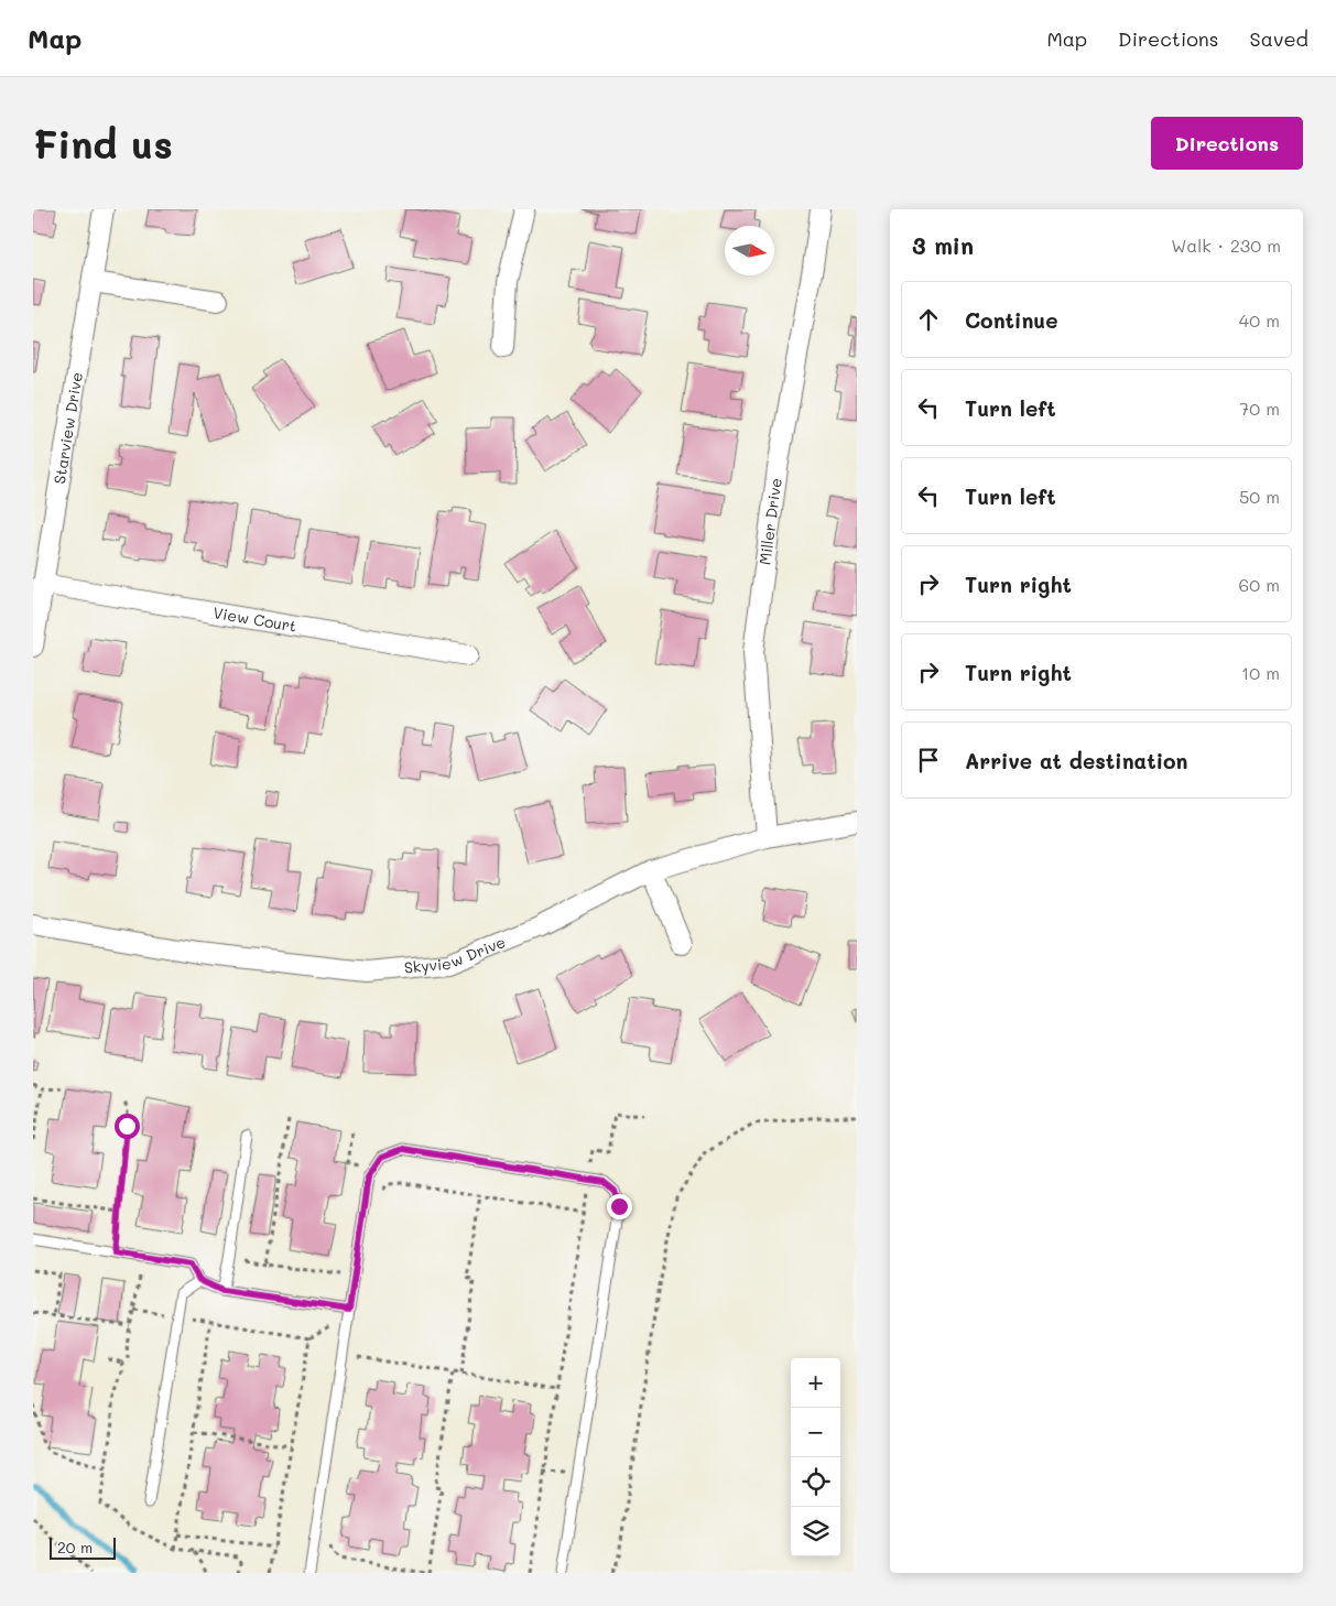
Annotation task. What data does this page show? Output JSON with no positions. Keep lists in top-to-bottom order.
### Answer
{
  "streets": {
    "street": [
      "Starview Drive",
      "Miller Drive",
      "View Court",
      "Skyview Drive"
    ]
  },
  "crossings": [
    ["Starview Drive", "View Court"],
    ["Miller Drive", "Skyview Drive"]
  ],
  "scale_bar": "20 m",
  "north": "right",
  "page": {
    "header": "Map",
    "nav": ["Map", "Directions", "Saved"],
    "buttons": "Directions",
    "title": "Find us",
    "heading": ["3 min", "Walk · 230 m"],
    "list": [
      ["Continue", "40 m"],
      ["Turn left", "70 m"],
      ["Turn left", "50 m"],
      ["Turn right", "60 m"],
      ["Turn right", "10 m"],
      "Arrive at destination"
    ],
    "map_buttons": ["+", "−"],
    "scale": "20 m"
  }
}
